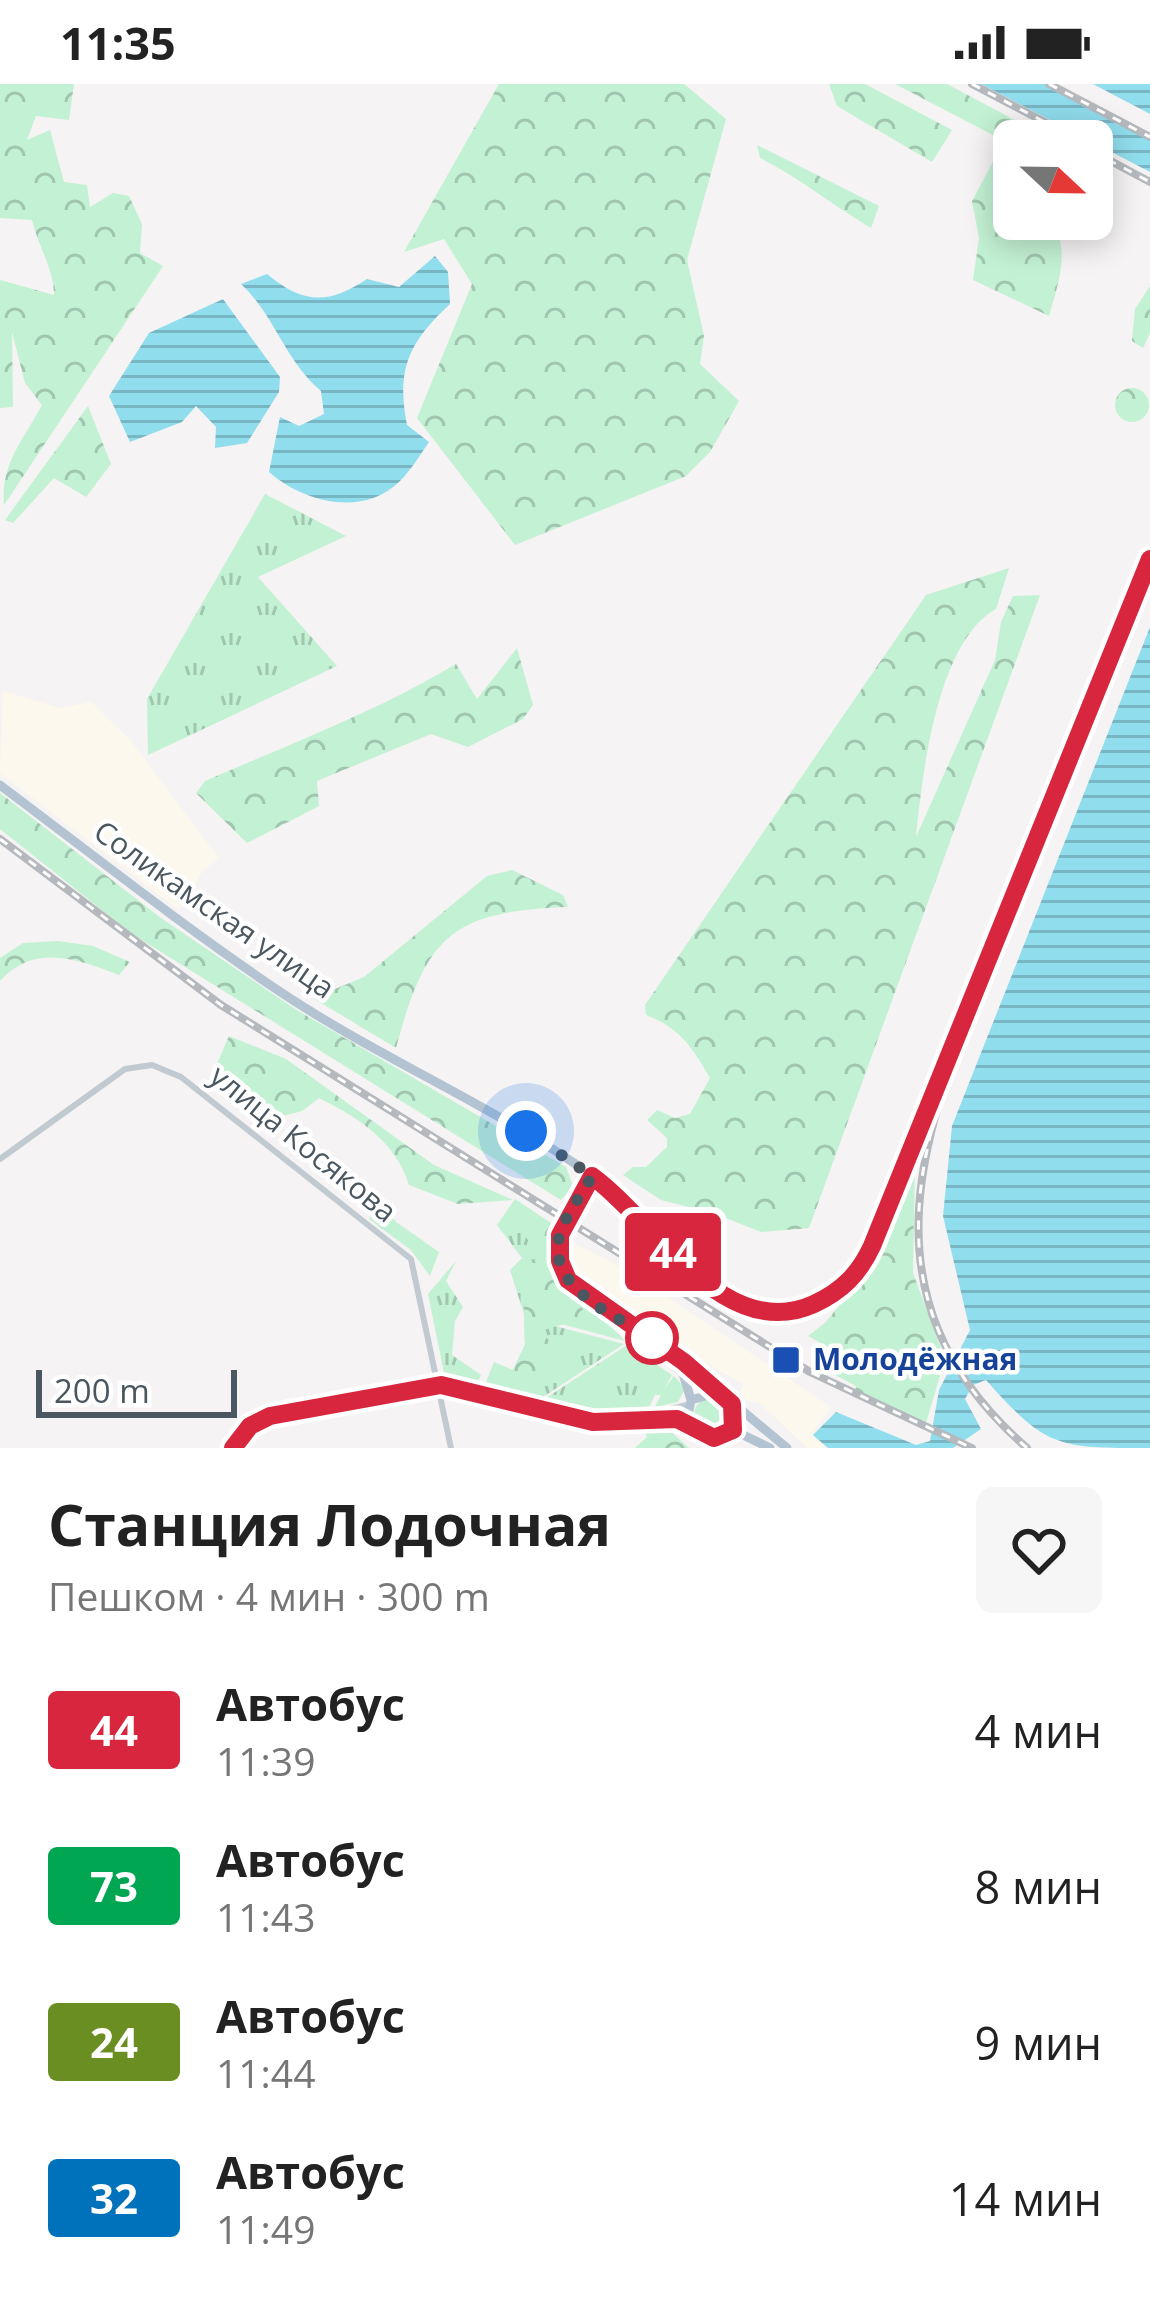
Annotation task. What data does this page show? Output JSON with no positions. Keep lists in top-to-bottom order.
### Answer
{
  "streets": {
    "main road": ["Соликамская улица"],
    "street": ["улица Косякова"]
  },
  "places": {
    "transit": ["Молодёжная"]
  },
  "lines": ["bus line 44"],
  "scale_bar": "200 m",
  "north": "right",
  "page": {
    "status": "11:35",
    "on_map": "44",
    "scale": "200 m",
    "heading": ["Станция Лодочная", "Пешком · 4 мин · 300 m"],
    "list": [
      {
        "mark": "44",
        "name": "Автобус",
        "note": "11:39",
        "value": "4 мин"
      },
      {
        "mark": "73",
        "name": "Автобус",
        "note": "11:43",
        "value": "8 мин"
      },
      {
        "mark": "24",
        "name": "Автобус",
        "note": "11:44",
        "value": "9 мин"
      },
      {
        "mark": "32",
        "name": "Автобус",
        "note": "11:49",
        "value": "14 мин"
      }
    ]
  }
}
